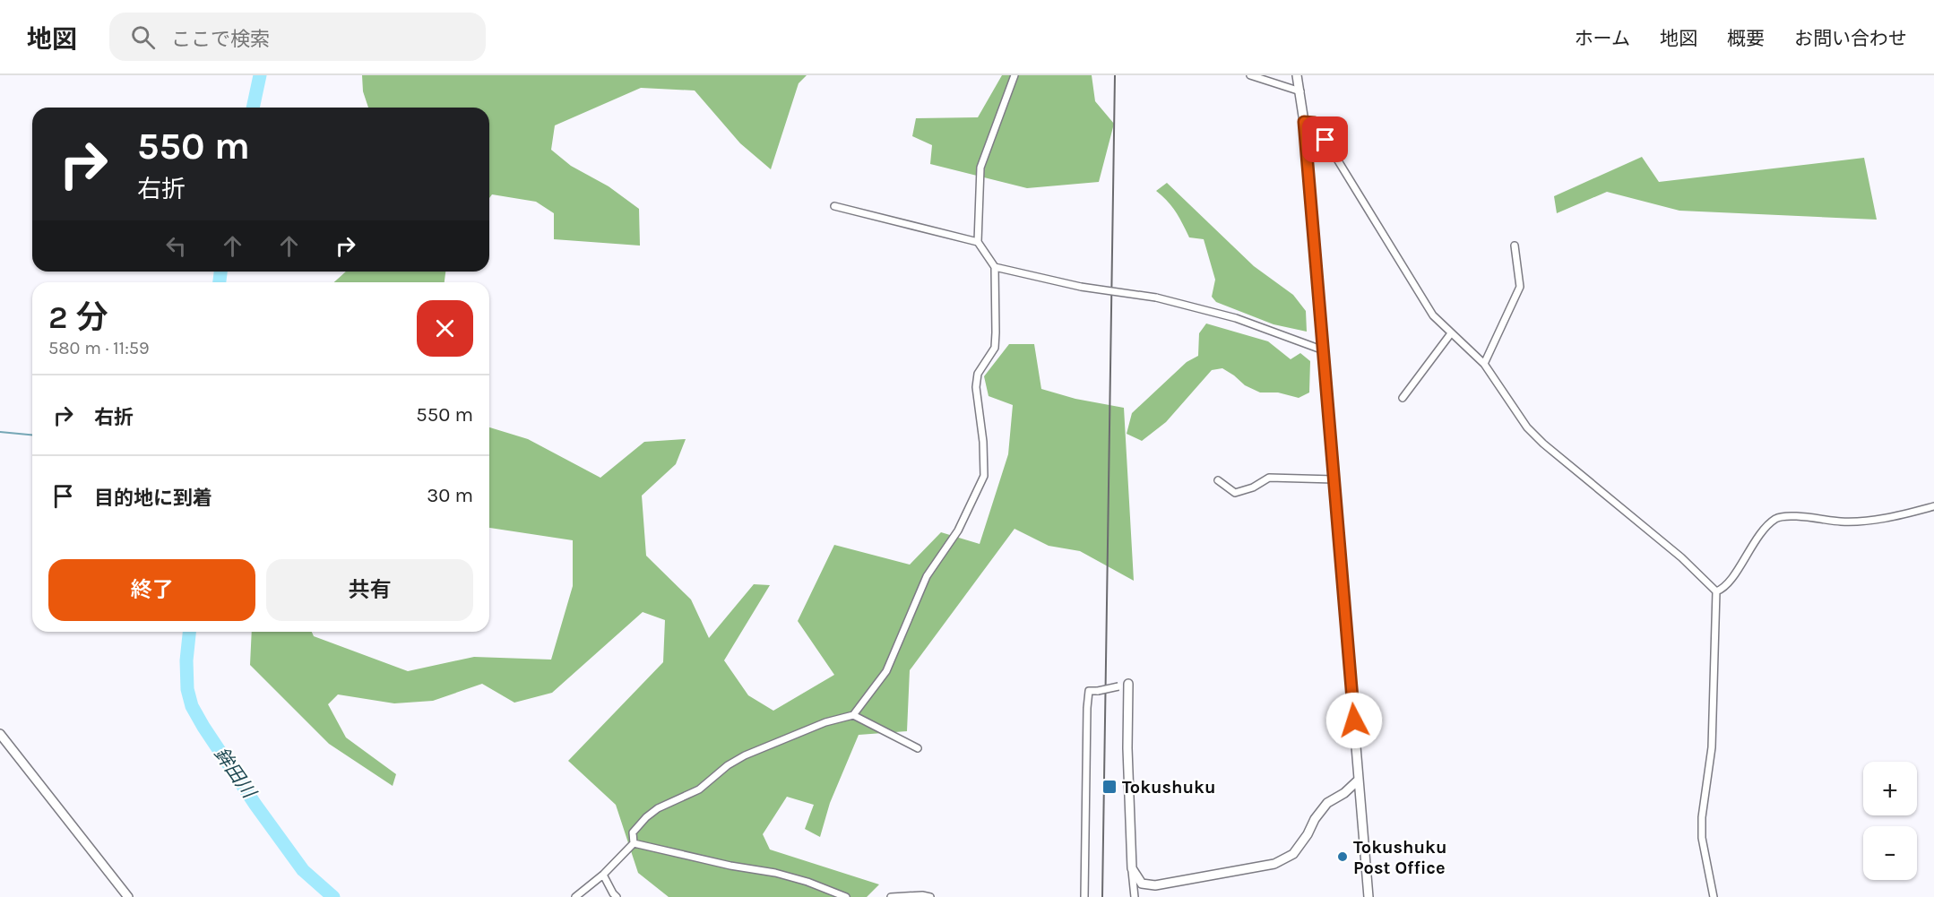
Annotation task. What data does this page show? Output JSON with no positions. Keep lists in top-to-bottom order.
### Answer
{
  "water": ["鉾田川"],
  "places": {
    "transit": ["Tokushuku"],
    "other": ["Tokushuku Post Office"]
  },
  "page": {
    "header": "地図",
    "search": "ここで検索",
    "nav": [
      "ホーム",
      "地図",
      "概要",
      "お問い合わせ"
    ],
    "turn": ["550 m", "右折"],
    "heading": ["2 分", "580 m · 11:59"],
    "list": [
      {
        "name": "右折",
        "value": "550 m"
      },
      {
        "name": "目的地に到着",
        "value": "30 m"
      }
    ],
    "buttons": ["終了", "共有"],
    "map_buttons": ["+", "−"]
  }
}
